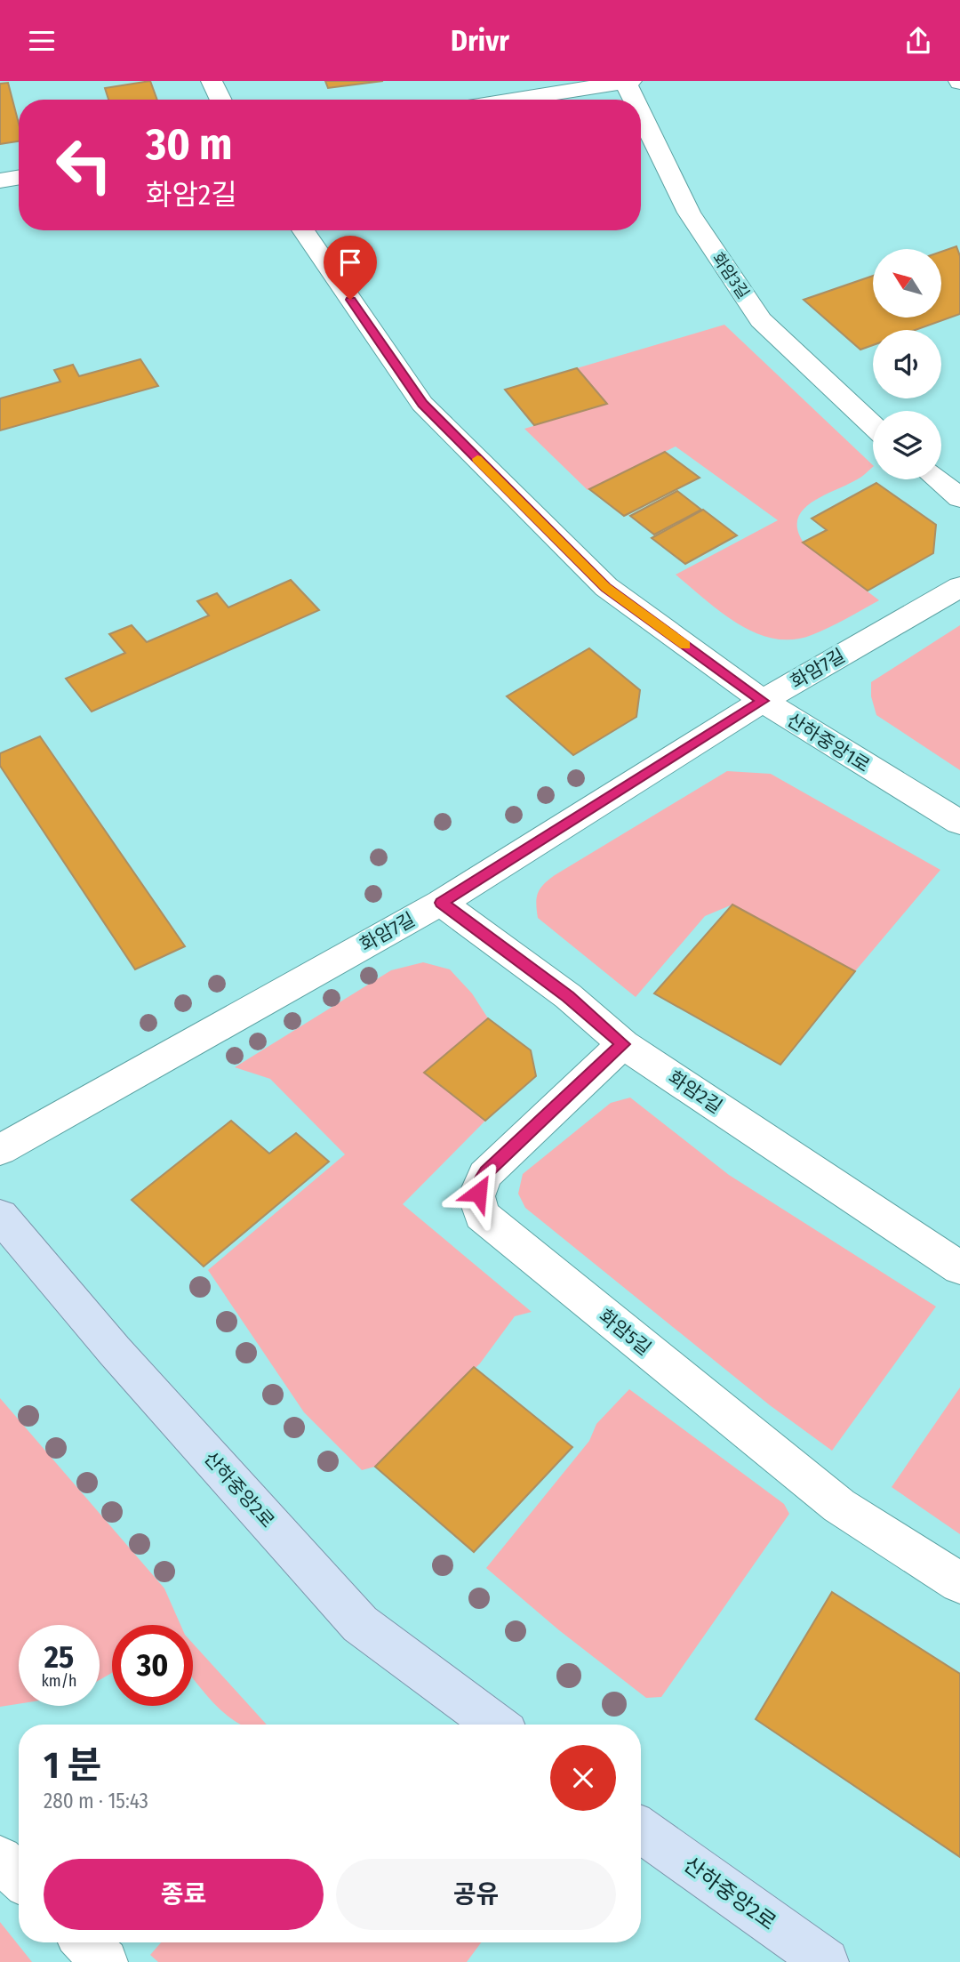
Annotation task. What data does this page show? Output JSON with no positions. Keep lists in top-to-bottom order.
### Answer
{
  "streets": {
    "main road": ["산하중앙2로"],
    "street": [
      "화암3길",
      "화암7길",
      "산하중앙1로",
      "화암2길",
      "화암5길"
    ]
  },
  "crossings": [
    ["화암7길", "산하중앙1로"],
    ["화암7길", "화암2길"],
    ["화암2길", "화암5길"]
  ],
  "north": "top left",
  "page": {
    "header": "Drivr",
    "turn": ["30 m", "화암2길"],
    "speed": "25 km/h",
    "limit": "30",
    "heading": ["1 분", "280 m · 15:43"],
    "buttons": ["종료", "공유"]
  }
}
